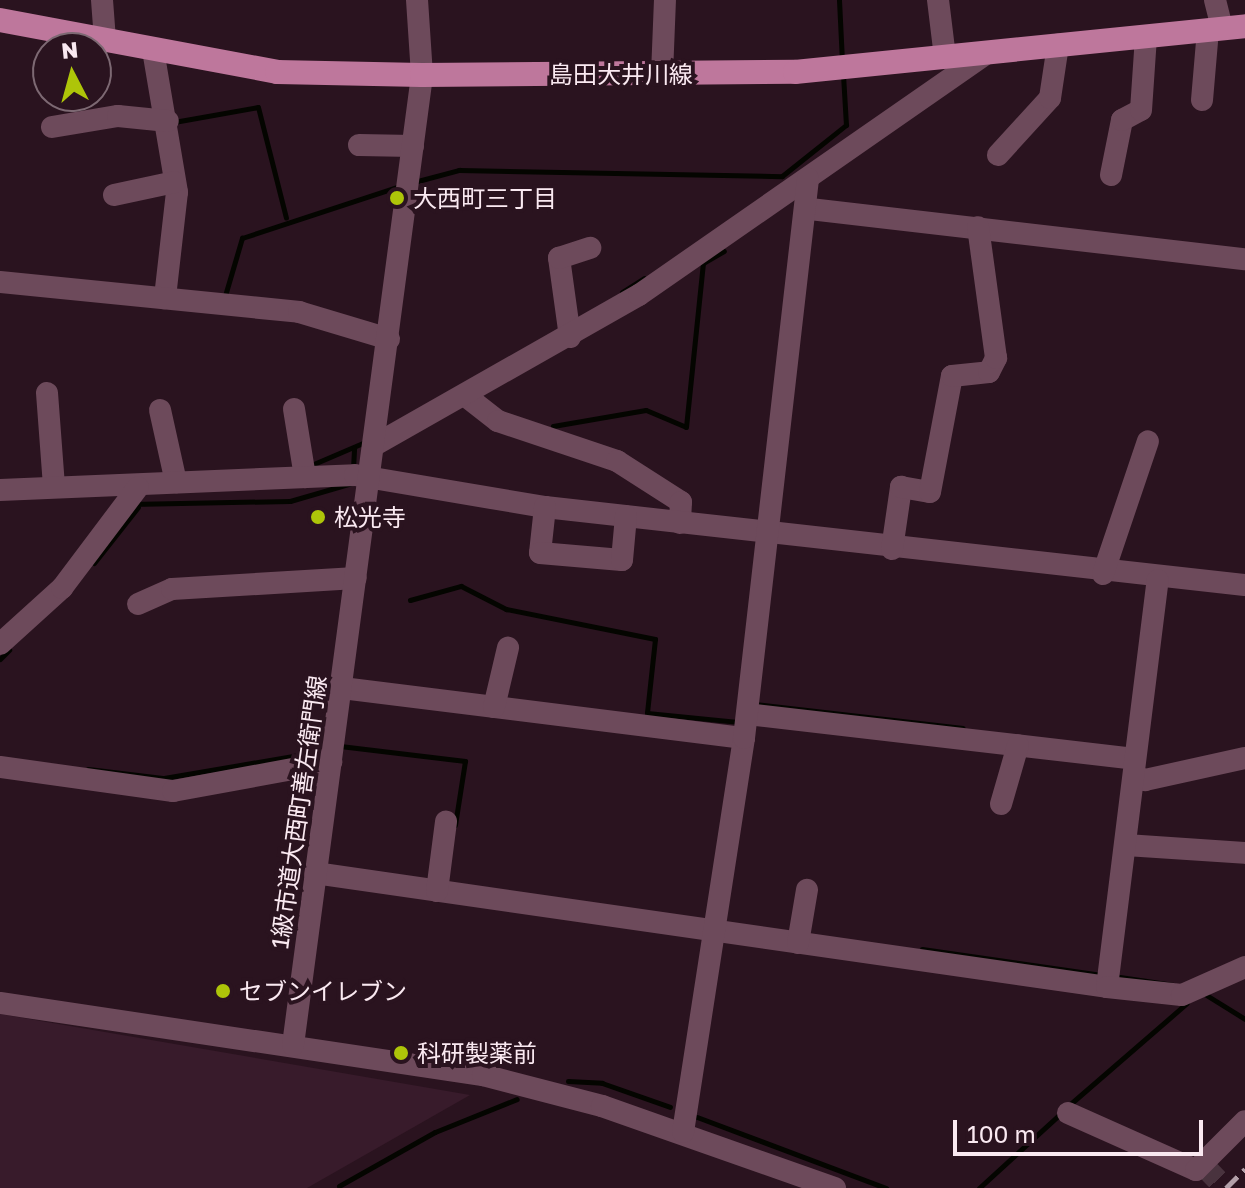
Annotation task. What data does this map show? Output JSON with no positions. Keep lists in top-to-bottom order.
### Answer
{
  "streets": {
    "main road": ["島田大井川線"],
    "street": ["1級市道大西町善左衛門線"]
  },
  "crossings": [
    ["島田大井川線", "1級市道大西町善左衛門線"]
  ],
  "places": [
    "大西町三丁目",
    "松光寺",
    "セブンイレブン",
    "科研製薬前"
  ],
  "scale_bar": "100 m",
  "north": "top"
}
